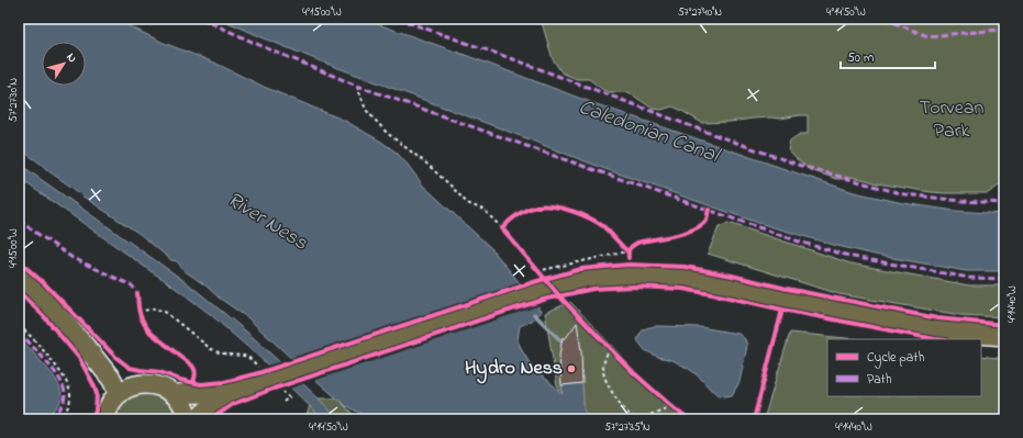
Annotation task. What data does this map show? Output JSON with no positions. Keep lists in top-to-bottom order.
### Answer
{
  "water": ["Caledonian Canal", "River Ness"],
  "parks": ["Torvean Park"],
  "places": ["Hydro Ness"],
  "legend": ["Cycle path", "Path"],
  "scale_bar": "50 m",
  "north": "top right",
  "coordinates": [
    "4°15'00\"W",
    "57°27'40\"N",
    "4°14'50\"W",
    "57°27'30\"N",
    "4°14'40\"W",
    "57°27'35\"N"
  ]
}
